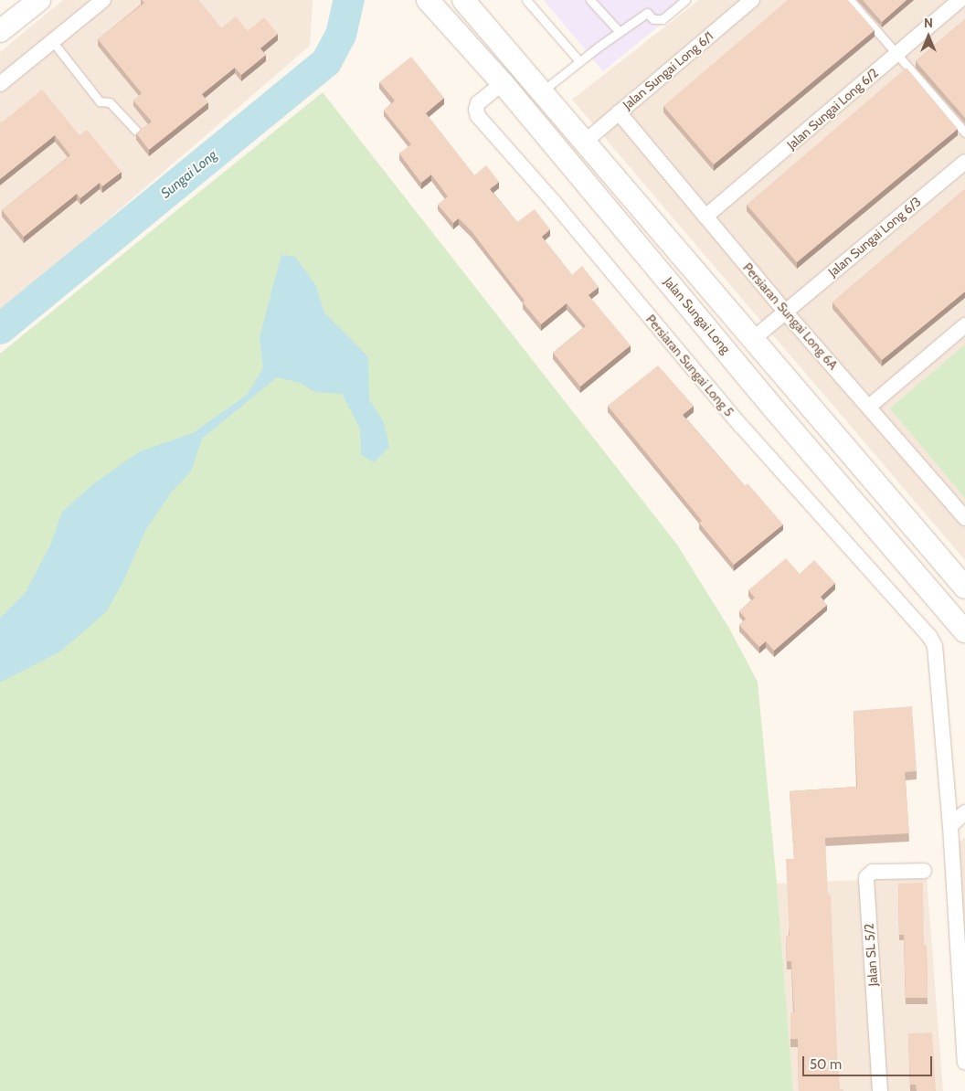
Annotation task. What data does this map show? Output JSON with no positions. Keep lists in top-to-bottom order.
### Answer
{
  "streets": {
    "street": [
      "Jalan Sungai Long 6/1",
      "Jalan Sungai Long 6/2",
      "Jalan Sungai Long 6/3",
      "Jalan Sungai Long",
      "Persiaran Sungai Long 6A",
      "Persiaran Sungai Long 5",
      "Jalan SL 5/2"
    ]
  },
  "crossings": [
    ["Jalan Sungai Long 6/1", "Jalan Sungai Long"],
    ["Jalan Sungai Long 6/1", "Persiaran Sungai Long 6A"],
    ["Jalan Sungai Long 6/2", "Persiaran Sungai Long 6A"],
    ["Jalan Sungai Long 6/3", "Jalan Sungai Long"],
    ["Jalan Sungai Long 6/3", "Persiaran Sungai Long 6A"],
    ["Jalan Sungai Long", "Persiaran Sungai Long 5"]
  ],
  "water": ["Sungai Long"],
  "scale_bar": "50 m",
  "north": "top"
}
